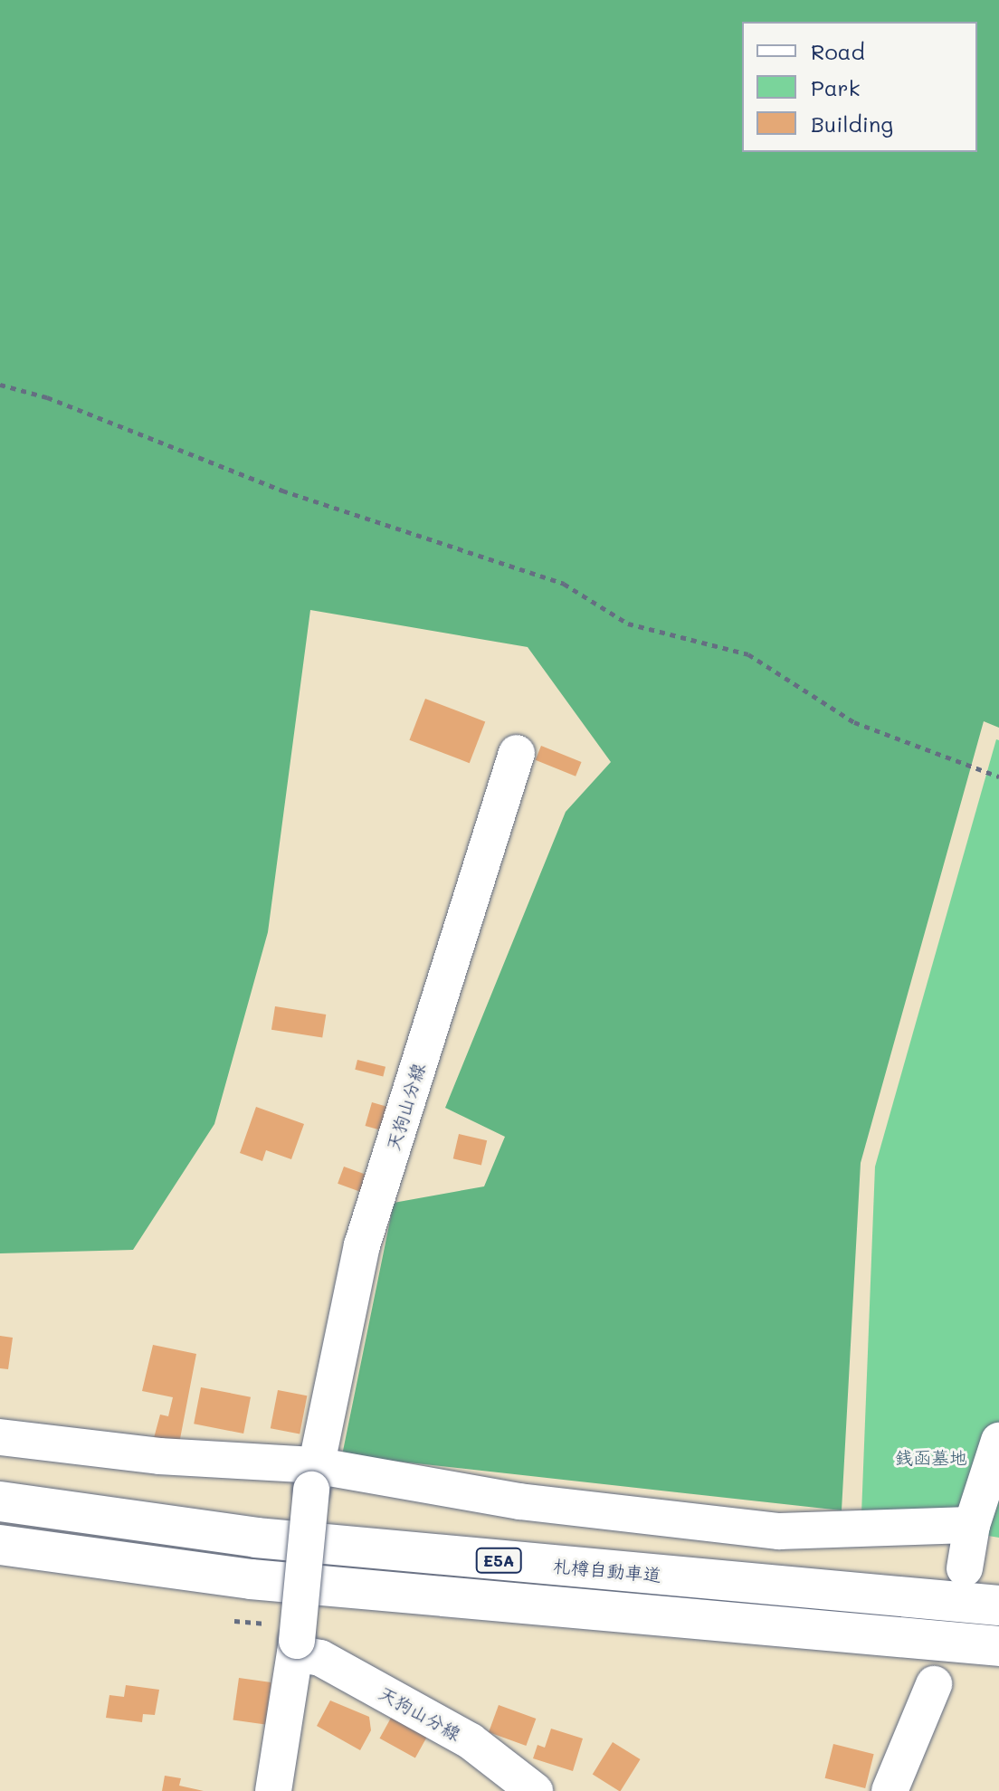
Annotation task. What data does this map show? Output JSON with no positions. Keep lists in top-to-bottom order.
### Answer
{
  "streets": {
    "highway": ["E5A", "札樽自動車道"],
    "street": ["天狗山分線"]
  },
  "parks": ["銭函墓地"],
  "legend": ["Road", "Park", "Building"]
}
